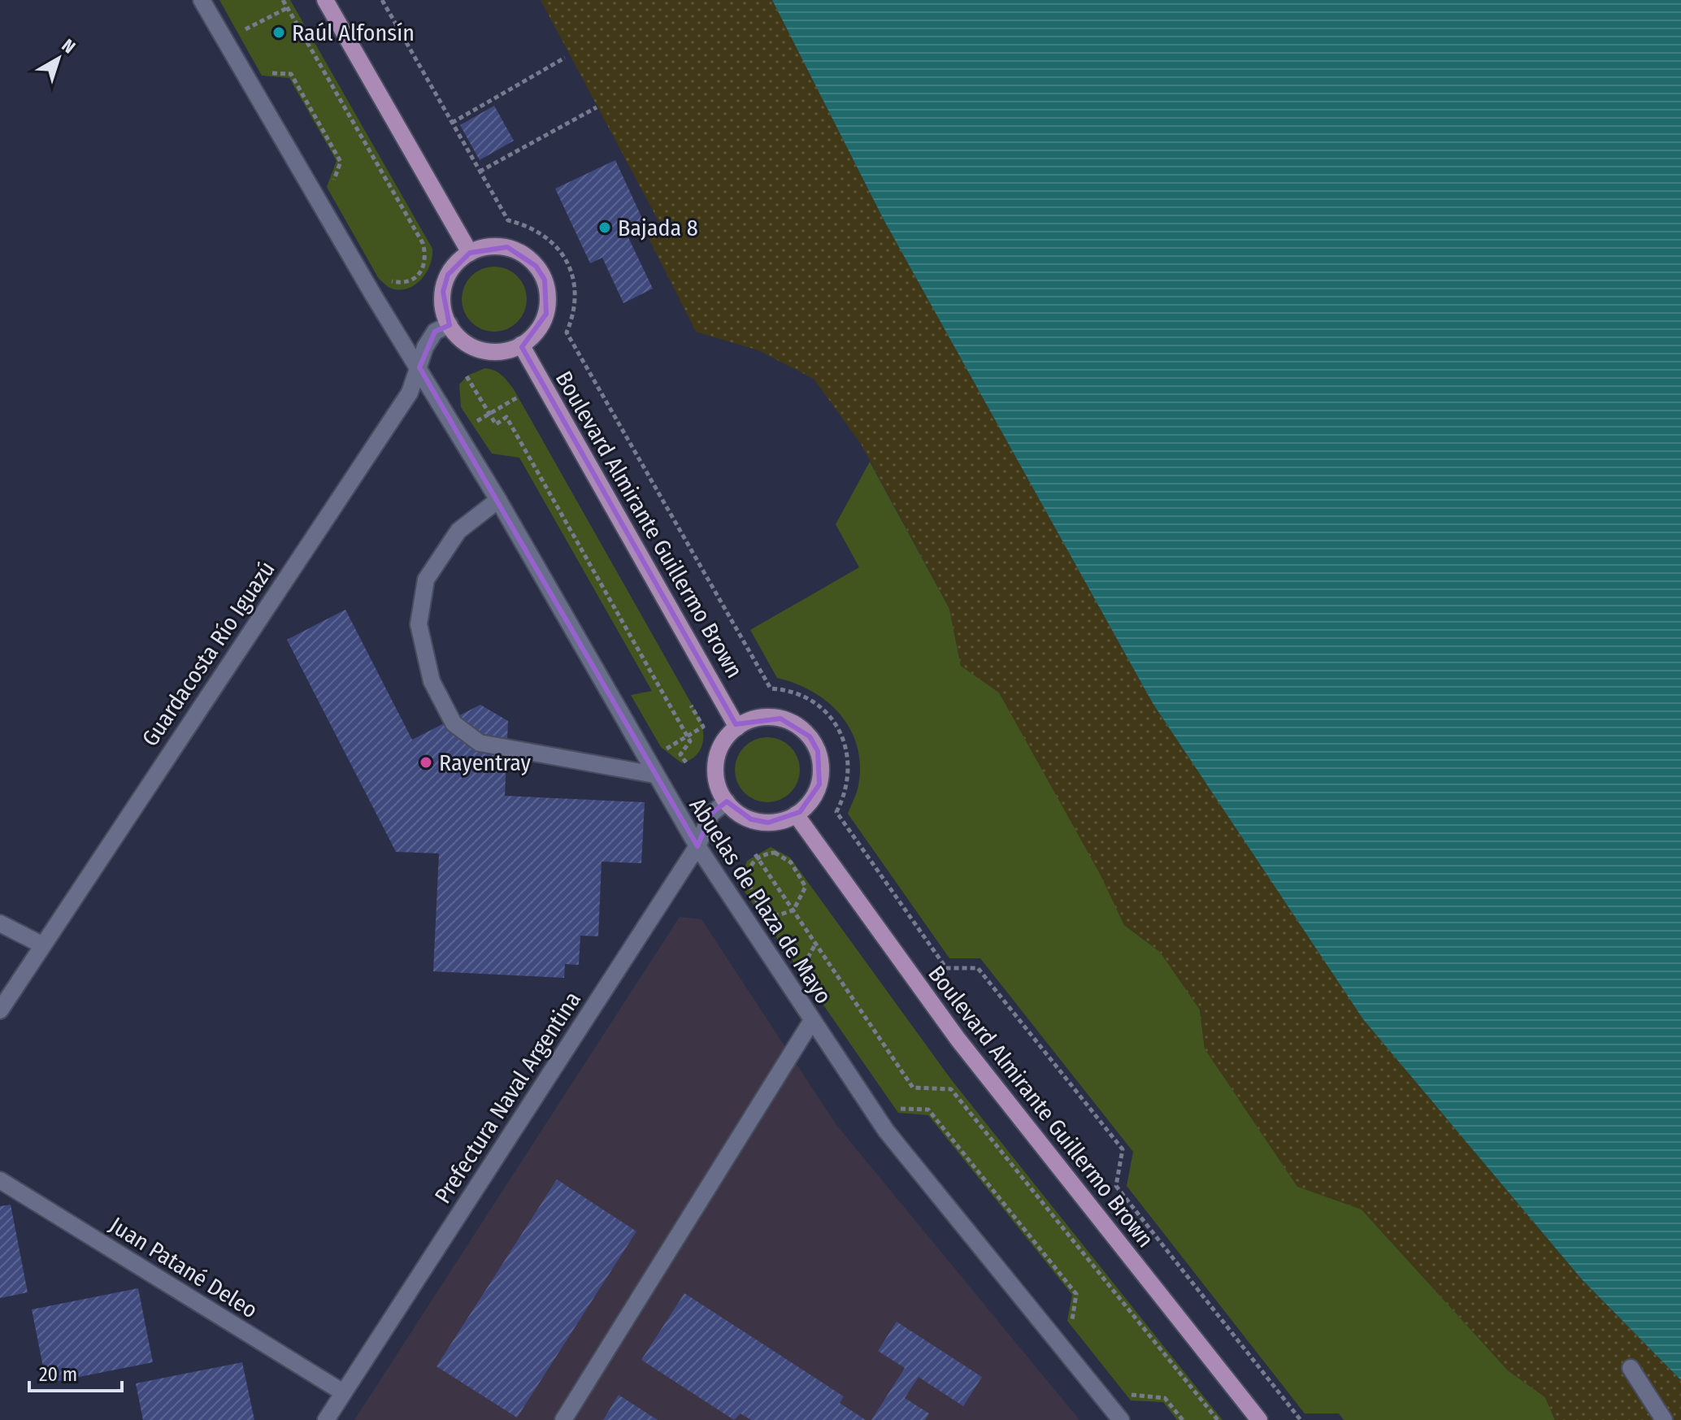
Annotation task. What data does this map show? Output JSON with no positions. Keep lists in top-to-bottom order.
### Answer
{
  "streets": {
    "main road": ["Boulevard Almirante Guillermo Brown"],
    "street": [
      "Guardacosta Río Iguazú",
      "Abuelas de Plaza de Mayo",
      "Prefectura Naval Argentina",
      "Juan Patané Deleo"
    ]
  },
  "crossings": [
    ["Boulevard Almirante Guillermo Brown", "Guardacosta Río Iguazú"],
    ["Boulevard Almirante Guillermo Brown", "Prefectura Naval Argentina"],
    ["Guardacosta Río Iguazú", "Abuelas de Plaza de Mayo"],
    ["Abuelas de Plaza de Mayo", "Prefectura Naval Argentina"],
    ["Prefectura Naval Argentina", "Juan Patané Deleo"]
  ],
  "places": ["Raúl Alfonsín", "Bajada 8", "Rayentray"],
  "scale_bar": "20 m",
  "north": "top right"
}
